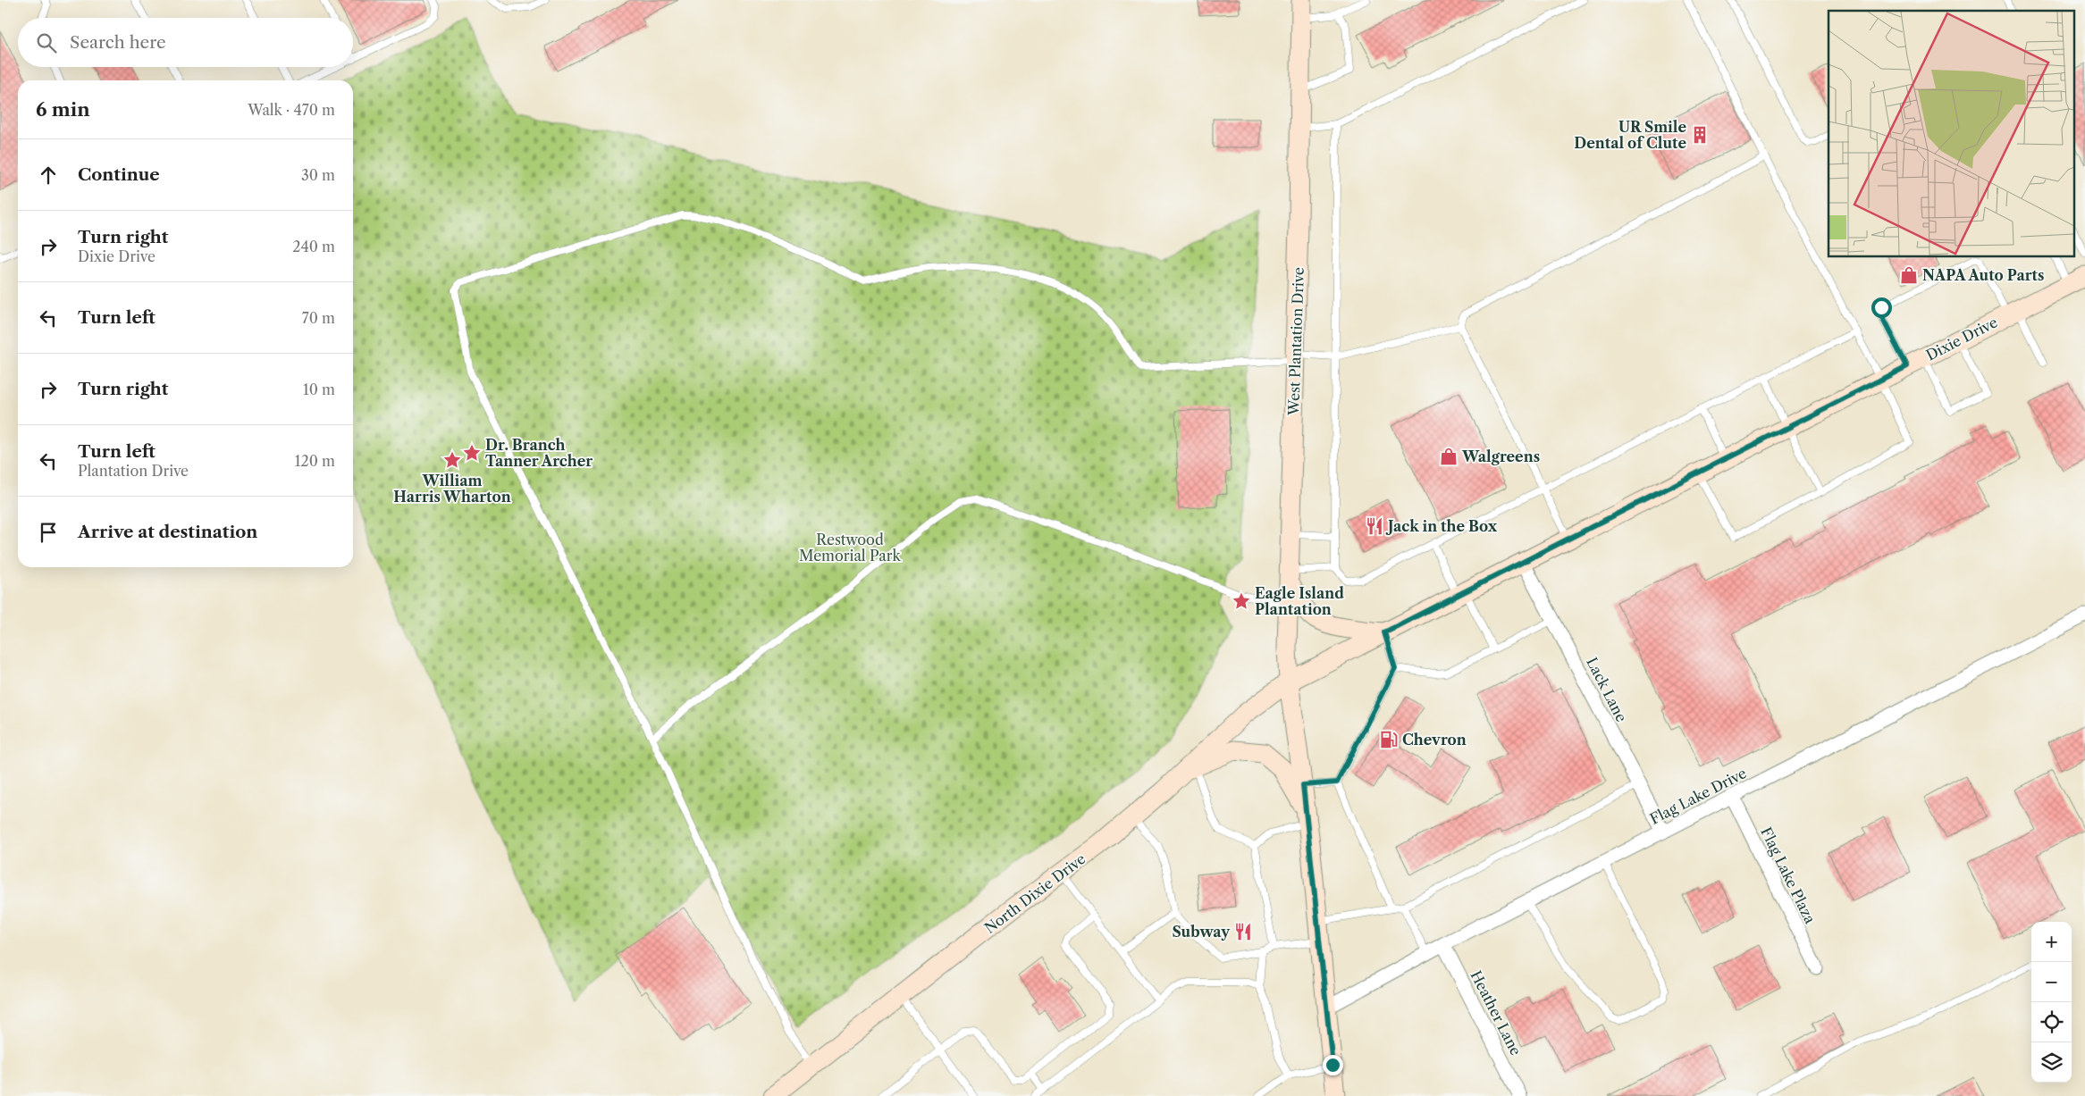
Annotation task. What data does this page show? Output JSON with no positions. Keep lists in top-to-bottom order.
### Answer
{
  "streets": {
    "main road": ["Dixie Drive", "West Plantation Drive", "North Dixie Drive"],
    "street": [
      "Lack Lane",
      "Flag Lake Drive",
      "Flag Lake Plaza",
      "Heather Lane"
    ]
  },
  "crossings": [
    ["Dixie Drive", "West Plantation Drive"],
    ["Dixie Drive", "Lack Lane"],
    ["Dixie Drive", "North Dixie Drive"],
    ["West Plantation Drive", "Flag Lake Drive"],
    ["West Plantation Drive", "North Dixie Drive"],
    ["Lack Lane", "Flag Lake Drive"],
    ["Flag Lake Drive", "Flag Lake Plaza"],
    ["Flag Lake Drive", "Heather Lane"]
  ],
  "parks": ["Restwood Memorial Park"],
  "places": {
    "building": ["UR Smile Dental of Clute"],
    "shop": ["NAPA Auto Parts", "Walgreens"],
    "place": ["Dr. Branch Tanner Archer", "William Harris Wharton", "Eagle Island Plantation"],
    "restaurant": ["Jack in the Box", "Subway"],
    "fuel station": ["Chevron"]
  },
  "page": {
    "search": "Search here",
    "heading": ["6 min", "Walk · 470 m"],
    "list": [
      ["Continue", "30 m"],
      ["Turn right", "Dixie Drive", "240 m"],
      ["Turn left", "70 m"],
      ["Turn right", "10 m"],
      ["Turn left", "Plantation Drive", "120 m"],
      "Arrive at destination"
    ],
    "map_buttons": ["+", "−"]
  }
}
